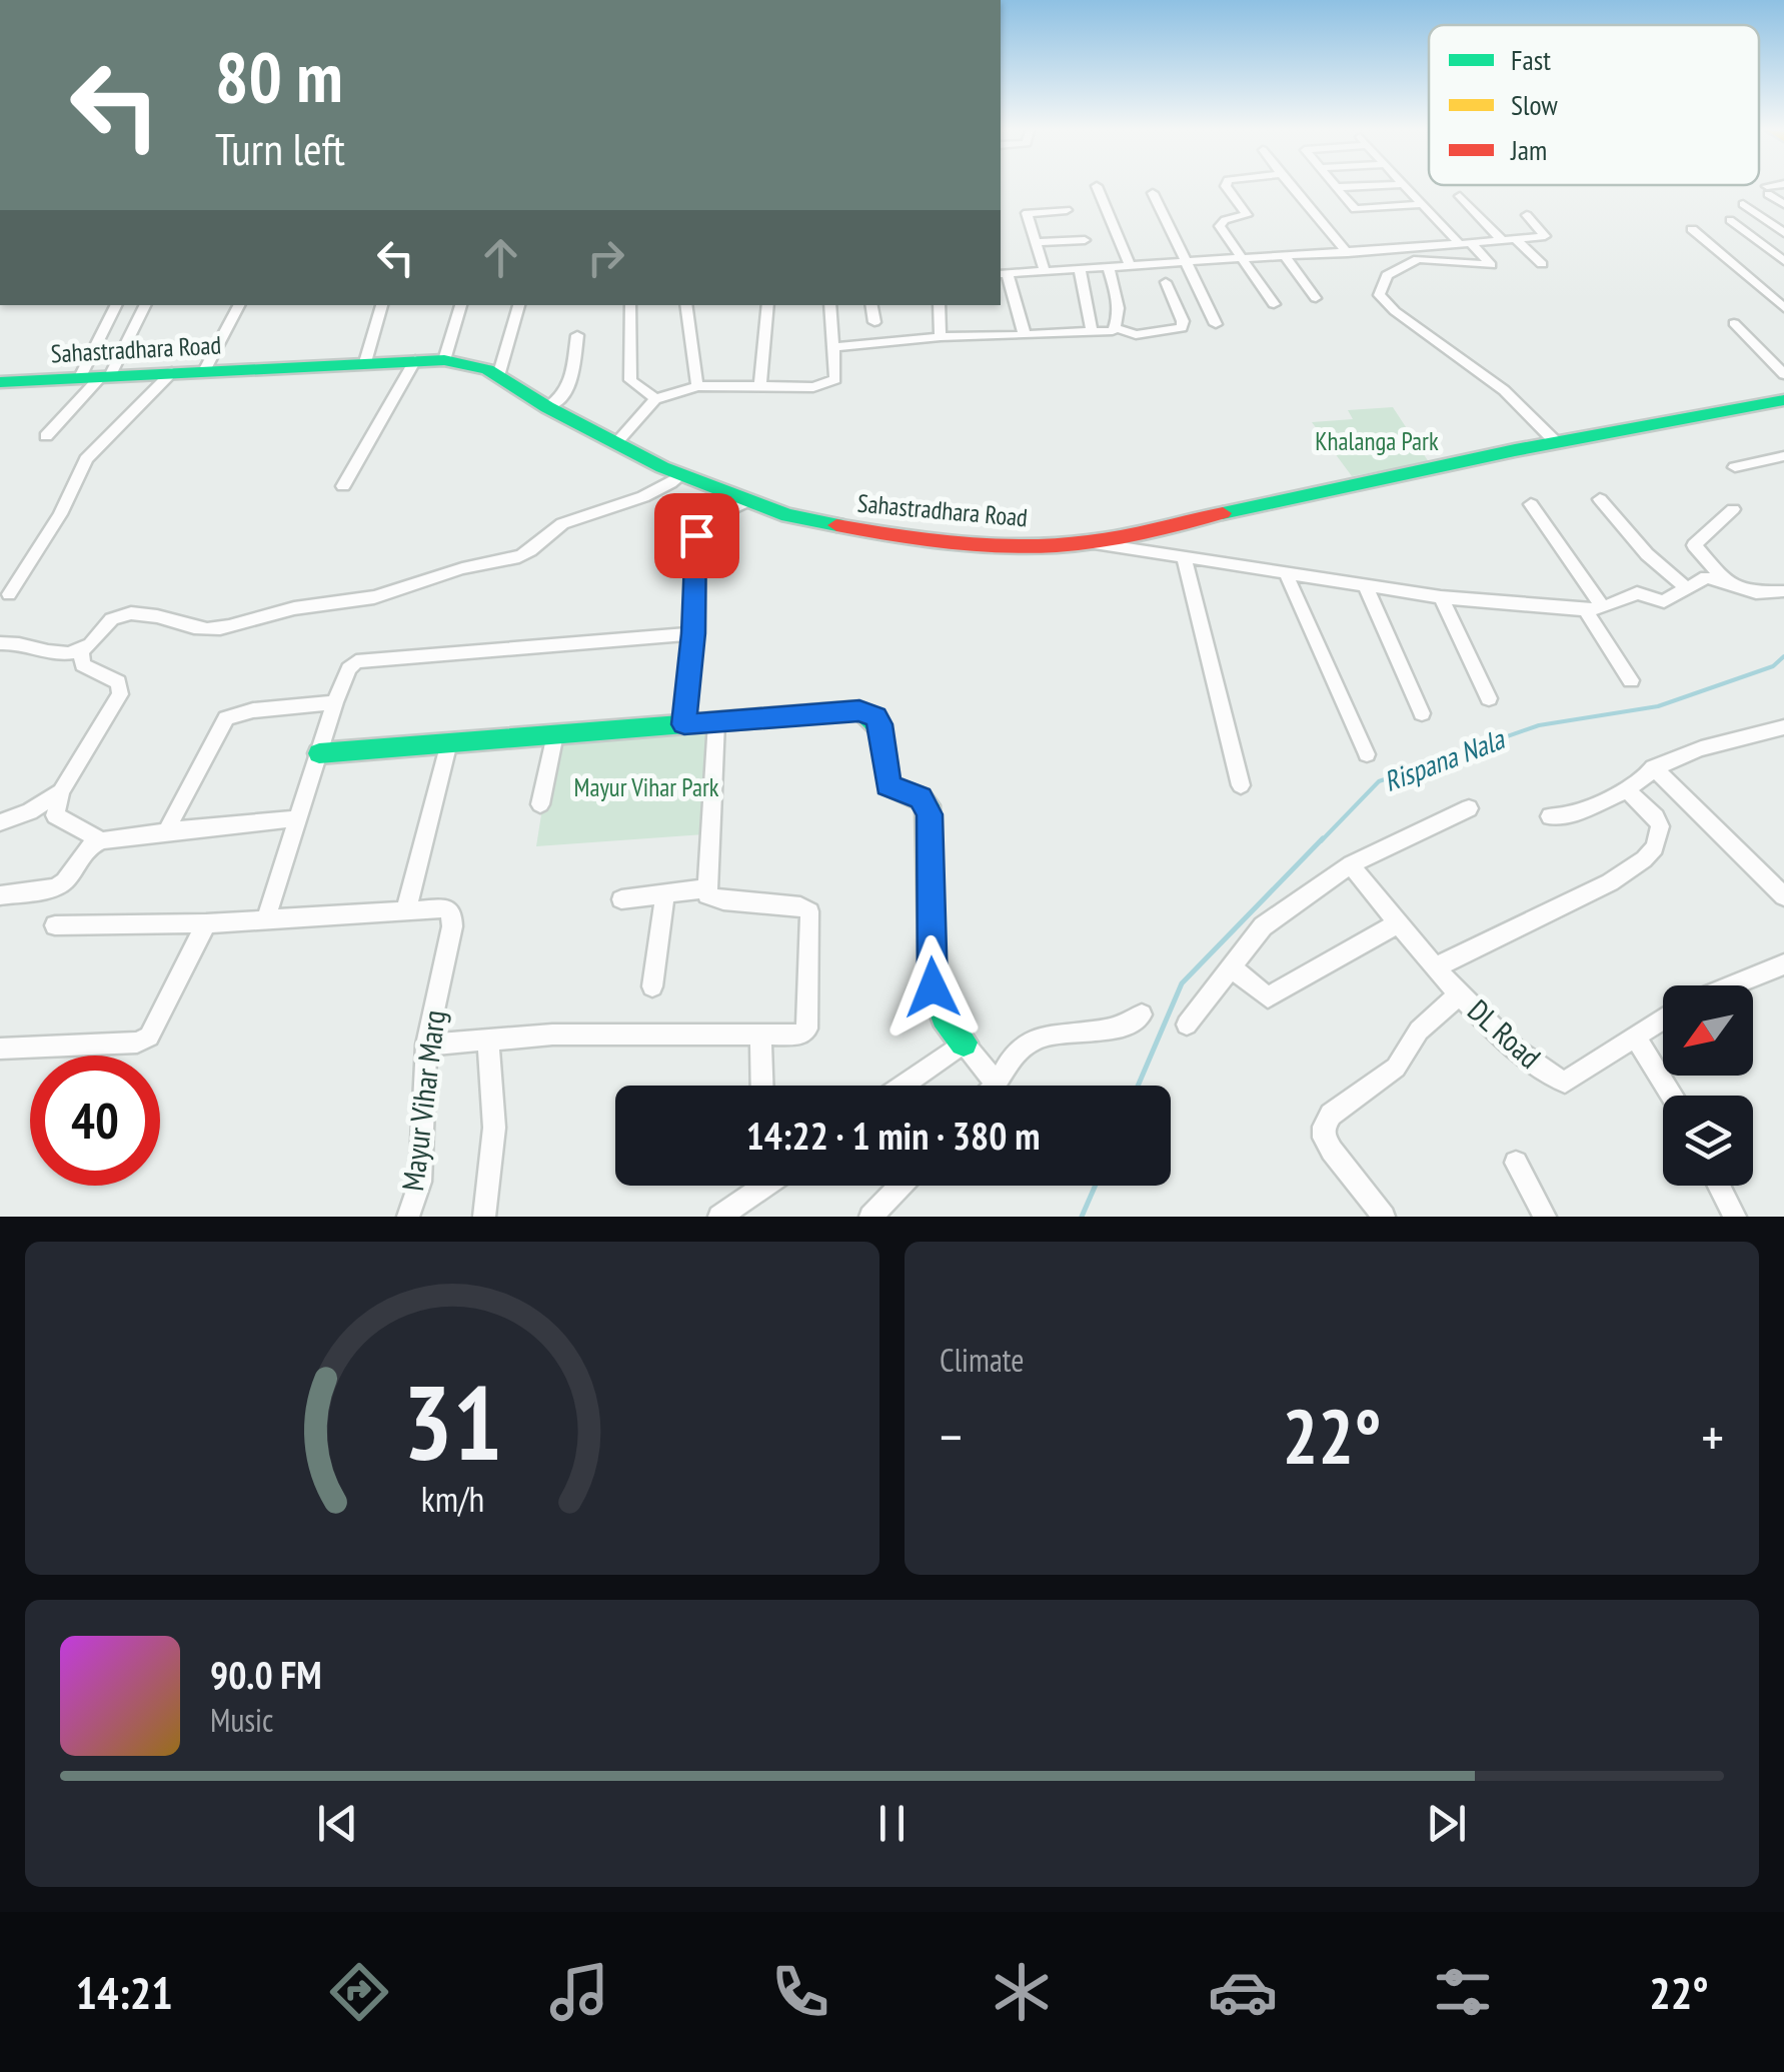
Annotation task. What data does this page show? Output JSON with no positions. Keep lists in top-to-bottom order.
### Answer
{
  "streets": {
    "main road": ["Sahastradhara Road"],
    "street": ["DL Road", "Mayur Vihar Marg"]
  },
  "water": ["Rispana Nala"],
  "parks": ["Khalanga Park", "Mayur Vihar Park"],
  "legend": ["Fast", "Slow", "Jam"],
  "north": "bottom left",
  "page": {
    "turn": ["80 m", "Turn left"],
    "limit": "40",
    "trip": "14:22 · 1 min · 380 m",
    "tile": "Climate",
    "heat": ["−", "22°", "+"],
    "song": ["90.0 FM", "Music"],
    "tabs": ["14:21", "22°"],
    "gauge": ["31", "km/h"]
  }
}
